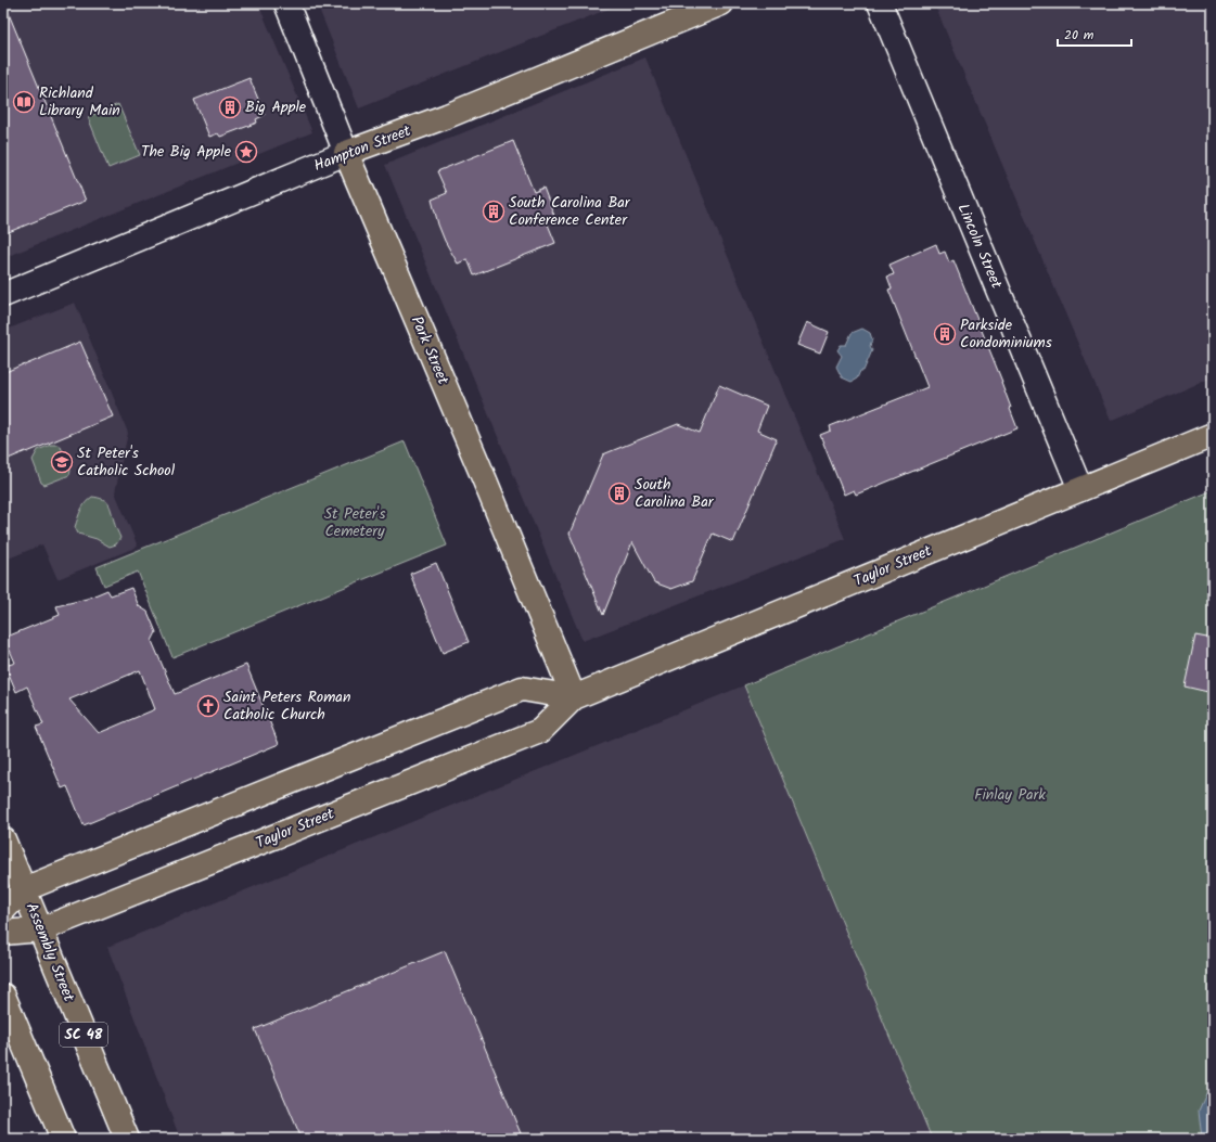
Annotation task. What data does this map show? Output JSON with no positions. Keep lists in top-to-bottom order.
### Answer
{
  "streets": {
    "main road": [
      "Hampton Street",
      "Park Street",
      "Taylor Street",
      "Assembly Street",
      "SC 48"
    ],
    "street": ["Lincoln Street"]
  },
  "crossings": [
    ["Hampton Street", "Park Street"],
    ["Lincoln Street", "Taylor Street"],
    ["Park Street", "Taylor Street"],
    ["Taylor Street", "Assembly Street"]
  ],
  "parks": ["St Peter's Cemetery", "Finlay Park"],
  "places": {
    "library": ["Richland Library Main"],
    "building": [
      "Big Apple",
      "South Carolina Bar Conference Center",
      "Parkside Condominiums",
      "South Carolina Bar"
    ],
    "place": ["The Big Apple"],
    "school or university": ["St Peter's Catholic School"],
    "church": ["Saint Peters Roman Catholic Church"]
  },
  "scale_bar": "20 m"
}
